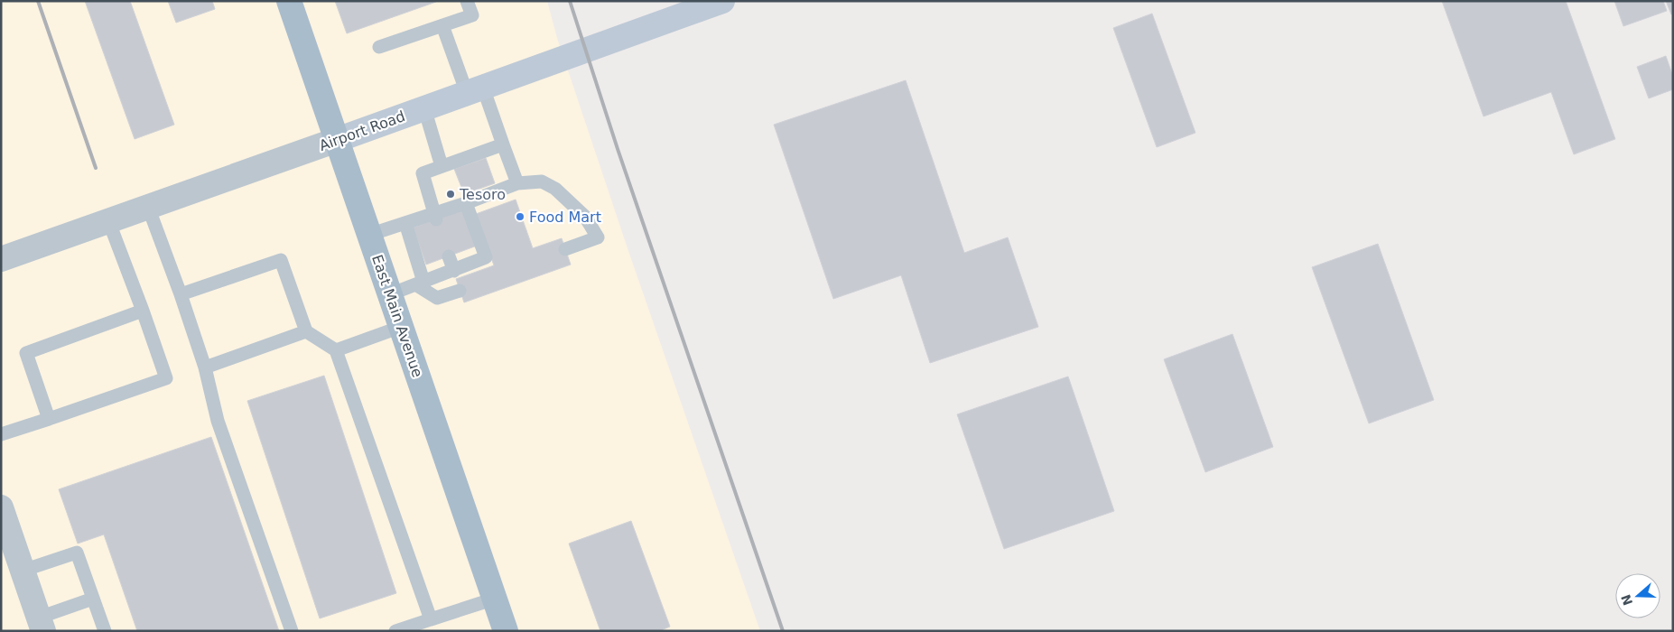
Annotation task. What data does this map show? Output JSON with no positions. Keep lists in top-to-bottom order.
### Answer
{
  "streets": {
    "main road": ["Airport Road", "East Main Avenue"]
  },
  "crossings": [
    ["Airport Road", "East Main Avenue"]
  ],
  "places": ["Tesoro", "Food Mart"],
  "north": "left"
}
